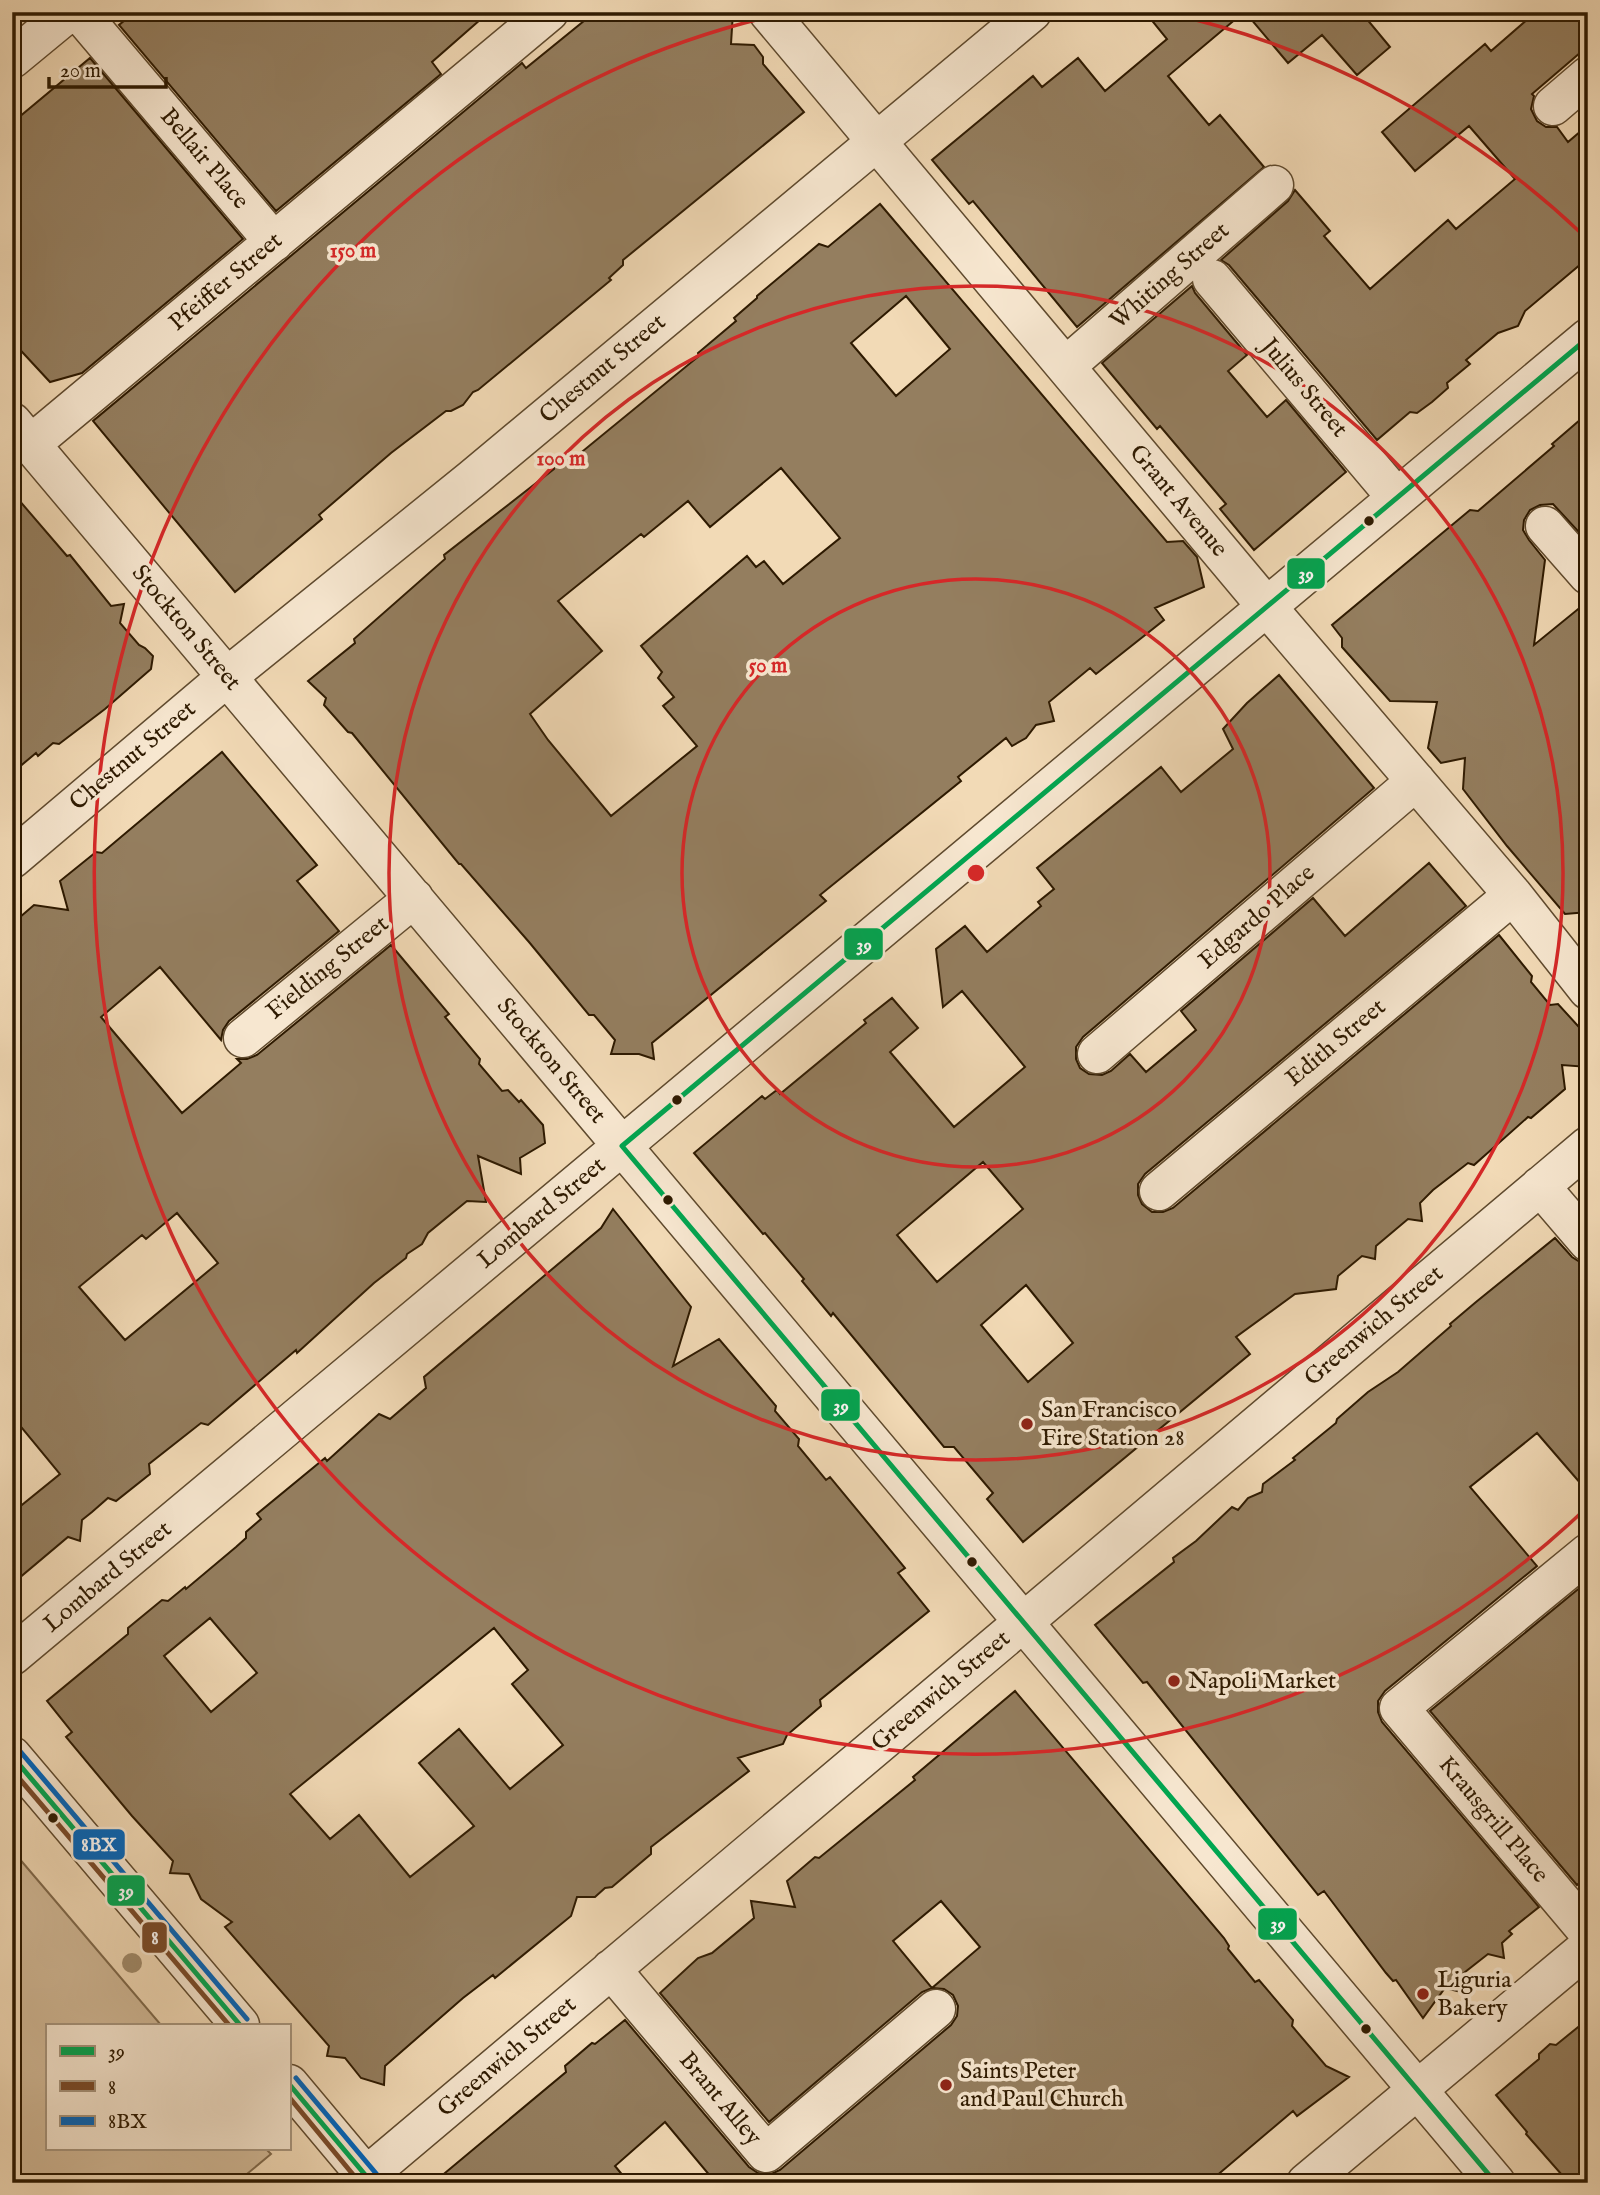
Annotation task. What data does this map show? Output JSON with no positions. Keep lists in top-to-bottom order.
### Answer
{
  "streets": {
    "street": [
      "Bellair Place",
      "Whiting Street",
      "Pfeiffer Street",
      "Chestnut Street",
      "Julius Street",
      "Grant Avenue",
      "Stockton Street",
      "Edgardo Place",
      "Fielding Street",
      "Edith Street",
      "Lombard Street",
      "Greenwich Street",
      "Krausgrill Place",
      "Brant Alley"
    ]
  },
  "crossings": [
    ["Bellair Place", "Pfeiffer Street"],
    ["Whiting Street", "Grant Avenue"],
    ["Pfeiffer Street", "Stockton Street"],
    ["Chestnut Street", "Grant Avenue"],
    ["Chestnut Street", "Stockton Street"],
    ["Julius Street", "Lombard Street"],
    ["Grant Avenue", "Edgardo Place"],
    ["Grant Avenue", "Edith Street"],
    ["Grant Avenue", "Lombard Street"],
    ["Stockton Street", "Fielding Street"],
    ["Stockton Street", "Lombard Street"],
    ["Stockton Street", "Greenwich Street"],
    ["Greenwich Street", "Brant Alley"]
  ],
  "places": [
    "San Francisco Fire Station 28",
    "Napoli Market",
    "Liguria Bakery",
    "Saints Peter and Paul Church"
  ],
  "lines": ["transit line 39", "transit line 8BX", "transit line 8"],
  "legend": ["39", "8", "8BX"],
  "scale_bar": "20 m",
  "rings": ["150 m", "100 m", "50 m"]
}
